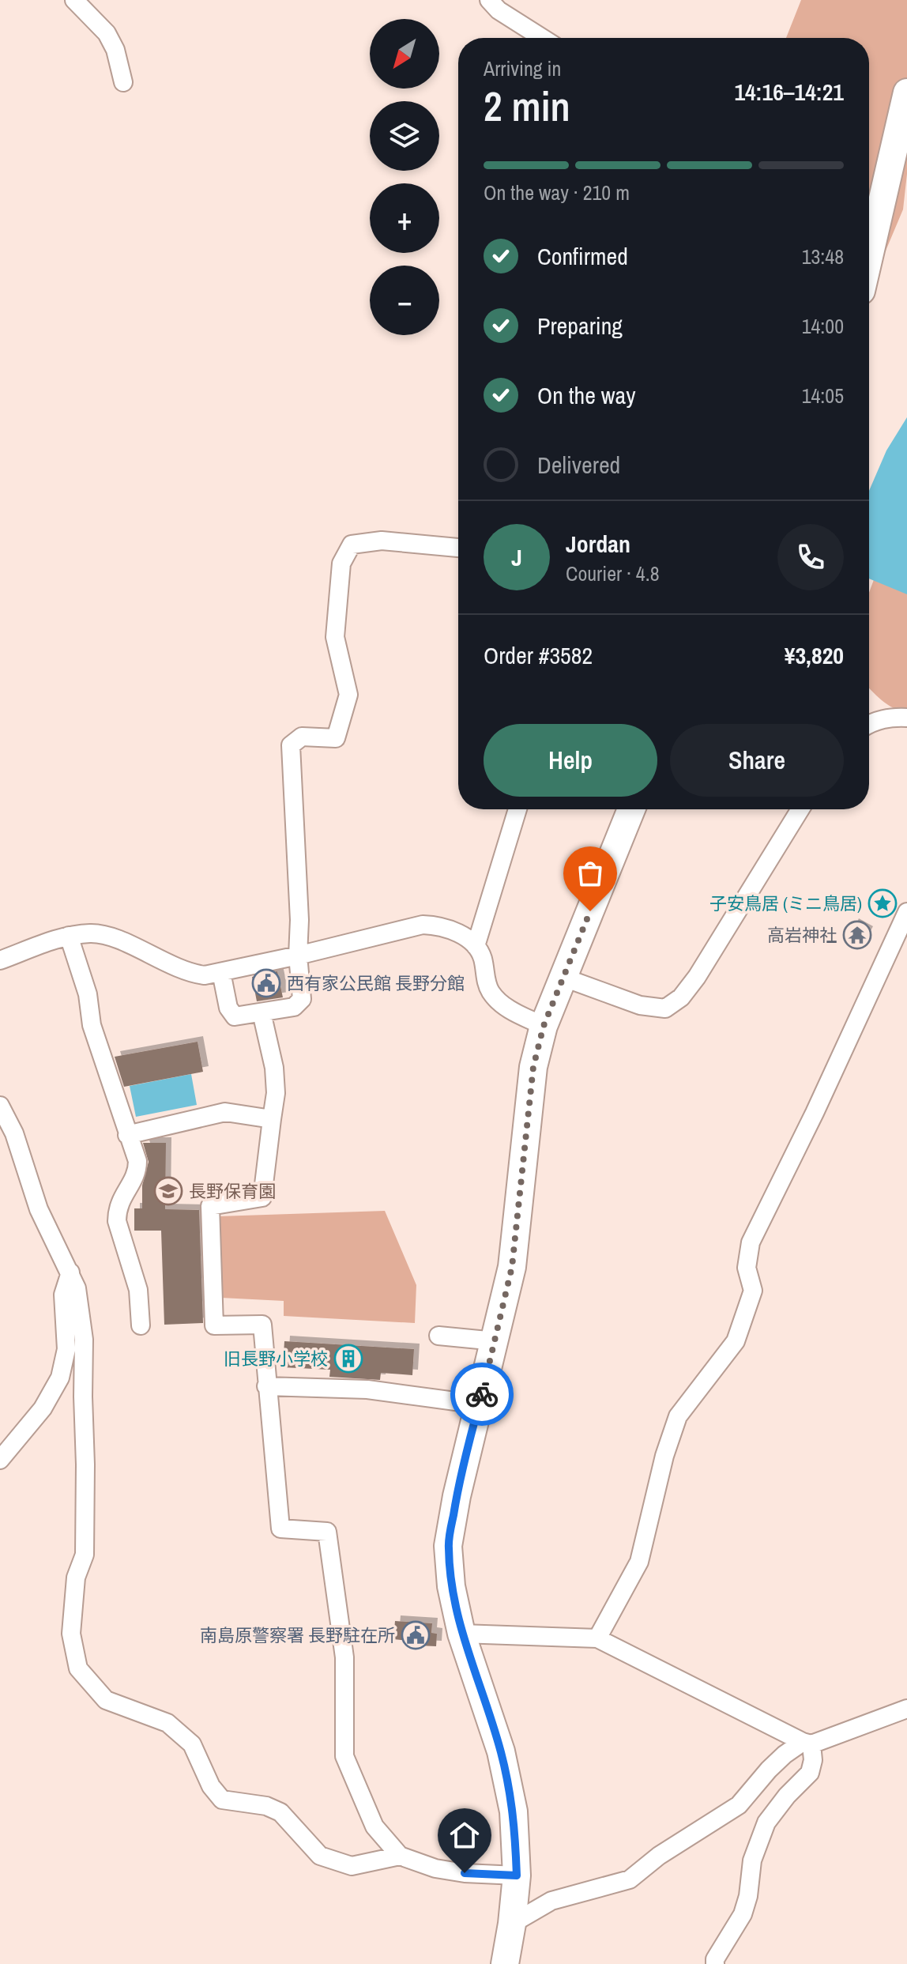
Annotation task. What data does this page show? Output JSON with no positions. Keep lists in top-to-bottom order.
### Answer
{
  "places": {
    "place": ["子安鳥居 (ミニ鳥居)"],
    "temple": ["高岩神社"],
    "public building": ["西有家公民館 長野分館", "南島原警察署 長野駐在所"],
    "school or university": ["長野保育園"],
    "building": ["旧長野小学校"]
  },
  "north": "bottom left",
  "page": {
    "map_buttons": ["+", "−"],
    "heading": ["2 min", "Arriving in", "14:16–14:21"],
    "panel": [
      "Jordan",
      "Courier · 4.8",
      "Order #3582",
      "¥3,820"
    ],
    "bar": "On the way · 210 m",
    "list": [
      ["Confirmed", "13:48"],
      ["Preparing", "14:00"],
      ["On the way", "14:05"],
      "Delivered"
    ],
    "round": "J",
    "buttons": ["Help", "Share"]
  }
}
